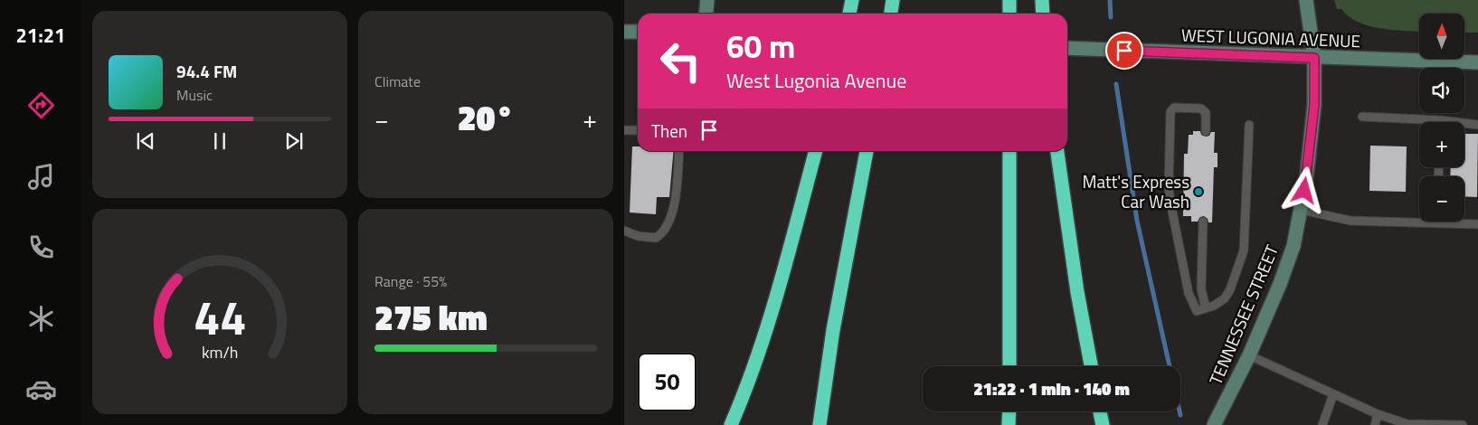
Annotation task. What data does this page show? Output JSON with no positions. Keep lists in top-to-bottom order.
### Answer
{
  "streets": {
    "main road": ["WEST LUGONIA AVENUE", "TENNESSEE STREET"]
  },
  "crossings": [
    ["WEST LUGONIA AVENUE", "TENNESSEE STREET"]
  ],
  "places": ["Matt's Express Car Wash"],
  "north": "top",
  "page": {
    "tabs": "21:21",
    "tile": [
      "Climate",
      ["Range · 55%", "275 km"]
    ],
    "map_buttons": ["+", "−"],
    "turn": ["60 m", "West Lugonia Avenue"],
    "song": ["94.4 FM", "Music"],
    "heat": ["−", "20°", "+"],
    "then": "Then",
    "limit": "50",
    "trip": "21:22 · 1 min · 140 m",
    "gauge": ["44", "km/h"]
  }
}
